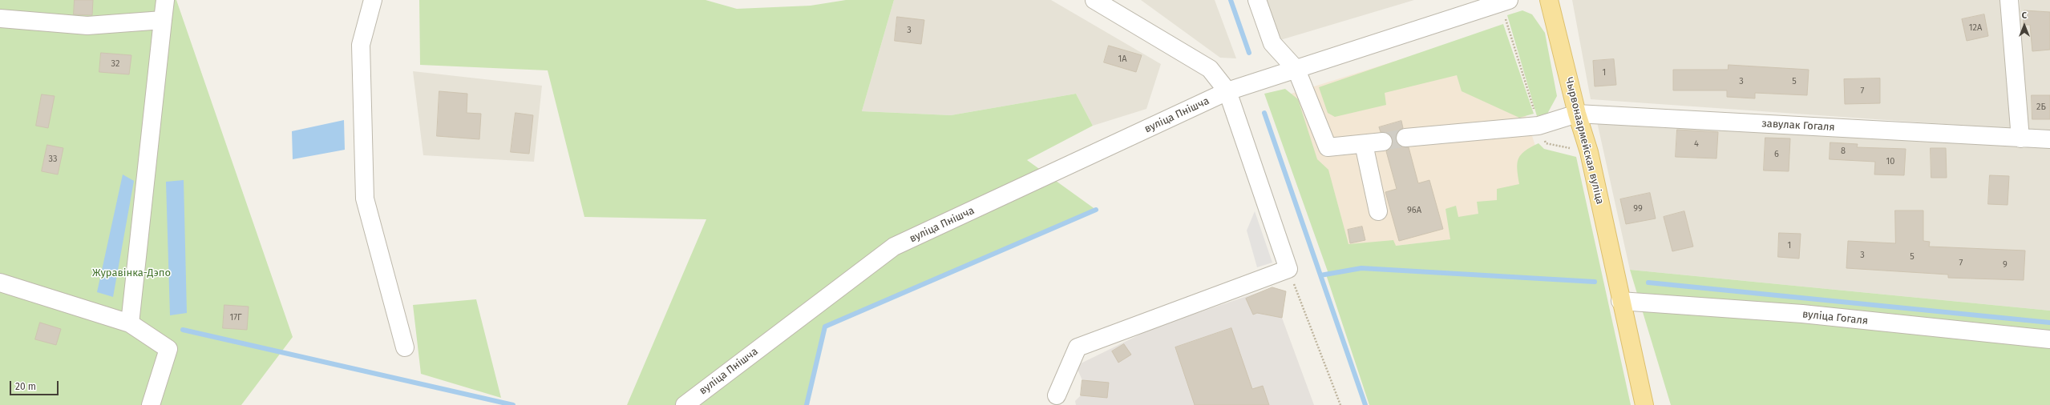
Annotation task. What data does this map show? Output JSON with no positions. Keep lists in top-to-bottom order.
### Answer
{
  "streets": {
    "main road": ["Чырвонаармейская вуліца"],
    "street": ["вуліца Пнішча", "завулак Гогаля", "вуліца Гогаля"]
  },
  "crossings": [
    ["завулак Гогаля", "Чырвонаармейская вуліца"],
    ["Чырвонаармейская вуліца", "вуліца Гогаля"]
  ],
  "parks": ["Журавінка-Дэпо"],
  "house_numbers": [
    "12А",
    "3",
    "1А",
    "32",
    "1",
    "3",
    "5",
    "7",
    "2Б",
    "4",
    "8",
    "6",
    "33",
    "10",
    "99",
    "96А",
    "1",
    "3",
    "5",
    "7",
    "9",
    "17Г"
  ],
  "scale_bar": "20 m",
  "north": "top"
}
